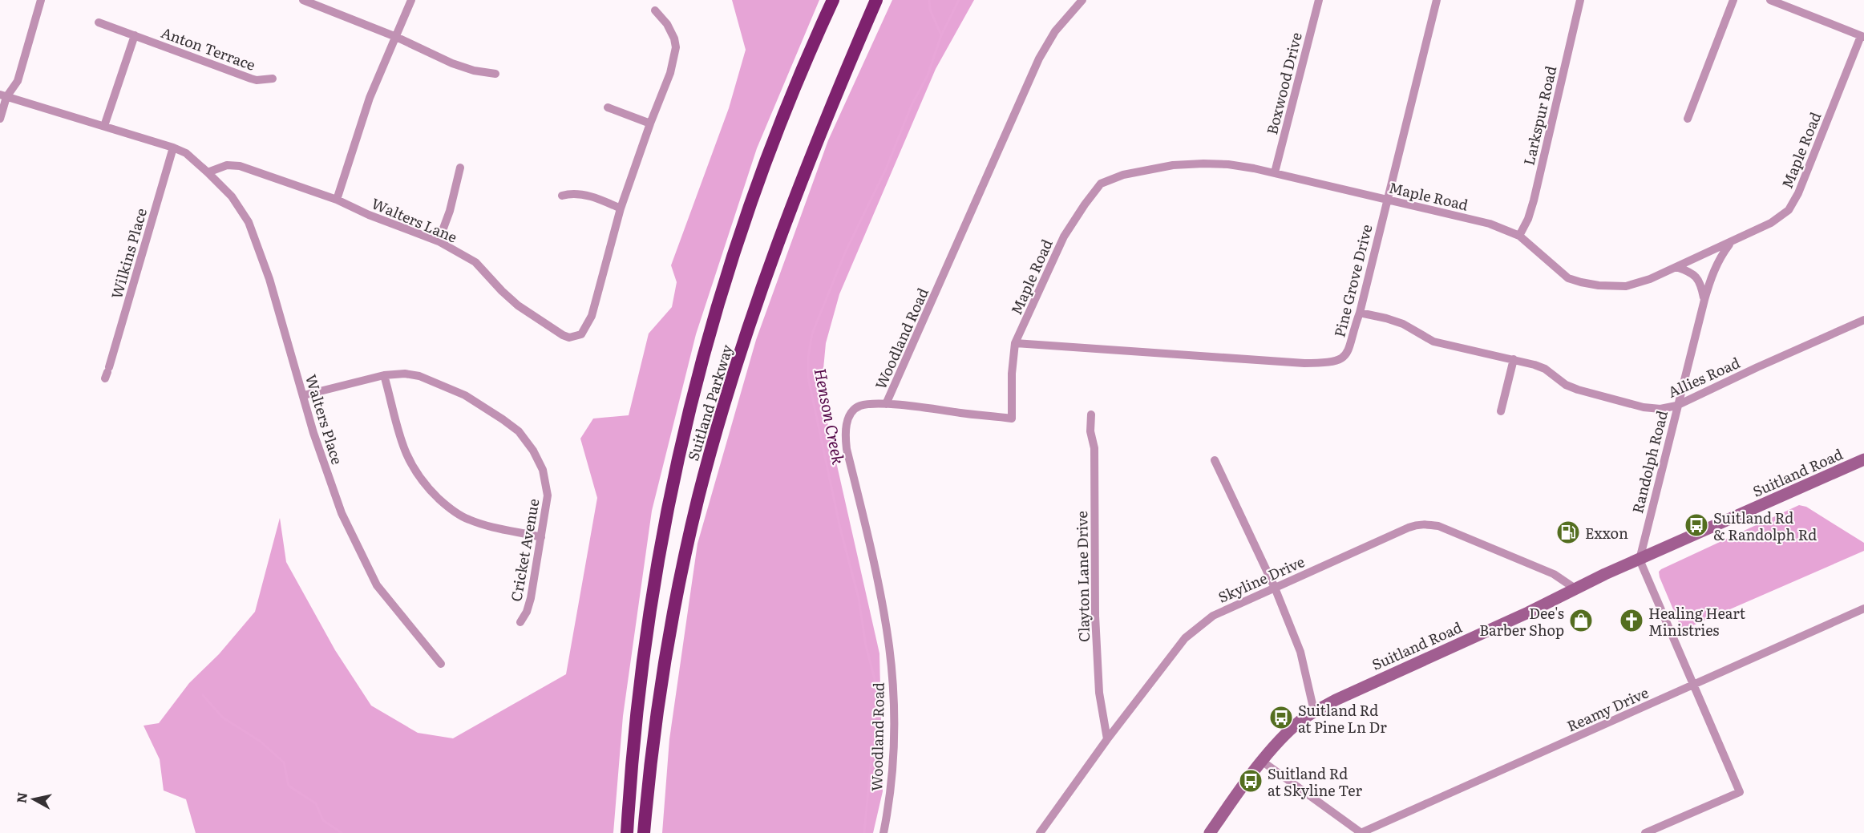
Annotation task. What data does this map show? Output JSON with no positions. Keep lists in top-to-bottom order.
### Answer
{
  "streets": {
    "highway": ["Suitland Parkway"],
    "main road": ["Suitland Road"],
    "street": [
      "Anton Terrace",
      "Boxwood Drive",
      "Larkspur Road",
      "Maple Road",
      "Walters Lane",
      "Wilkins Place",
      "Pine Grove Drive",
      "Woodland Road",
      "Allies Road",
      "Walters Place",
      "Randolph Road",
      "Cricket Avenue",
      "Clayton Lane Drive",
      "Skyline Drive",
      "Reamy Drive"
    ]
  },
  "crossings": [
    ["Boxwood Drive", "Maple Road"],
    ["Larkspur Road", "Maple Road"],
    ["Maple Road", "Pine Grove Drive"],
    ["Maple Road", "Woodland Road"],
    ["Maple Road", "Randolph Road"],
    ["Walters Lane", "Walters Place"],
    ["Pine Grove Drive", "Allies Road"],
    ["Allies Road", "Randolph Road"],
    ["Walters Place", "Cricket Avenue"],
    ["Randolph Road", "Suitland Road"],
    ["Suitland Road", "Skyline Drive"],
    ["Clayton Lane Drive", "Skyline Drive"]
  ],
  "water": ["Henson Creek"],
  "places": {
    "bus stop": ["Suitland Rd & Randolph Rd", "Suitland Rd at Pine Ln Dr", "Suitland Rd at Skyline Ter"],
    "fuel station": ["Exxon"],
    "shop": ["Dee's Barber Shop"],
    "church": ["Healing Heart Ministries"]
  },
  "north": "left"
}
